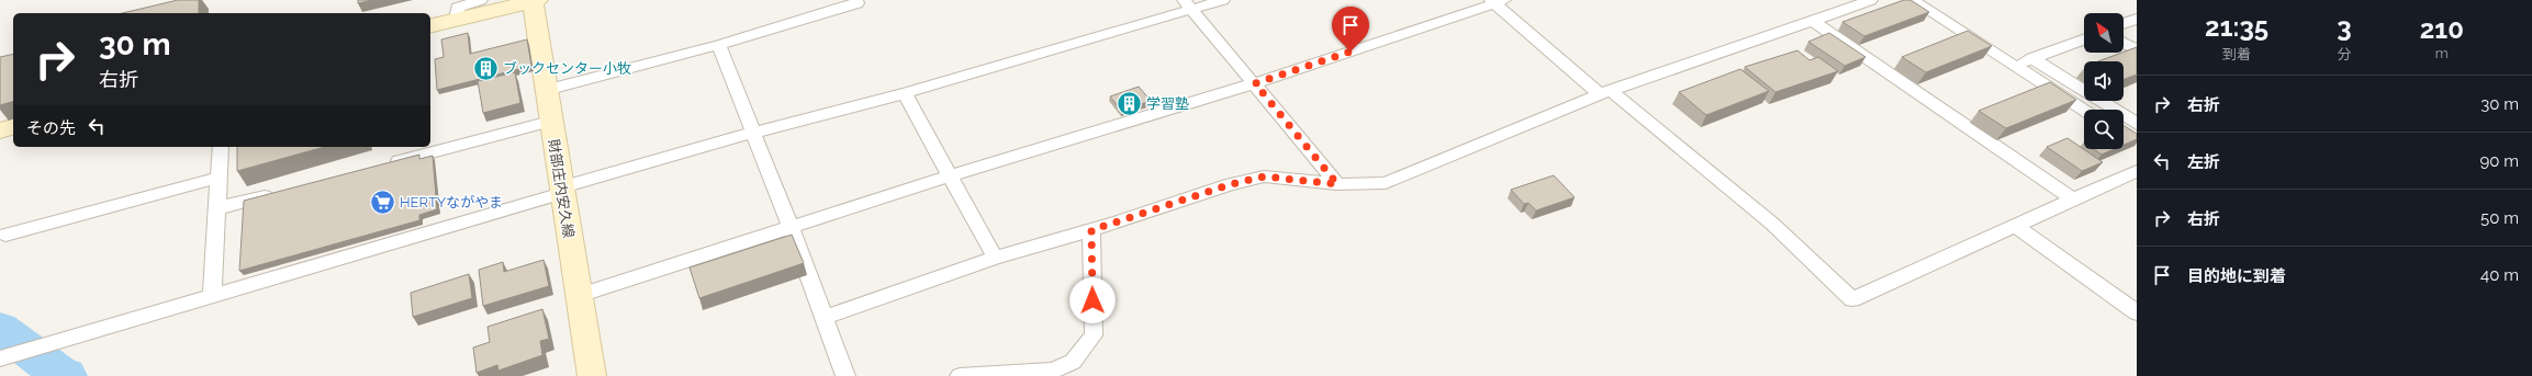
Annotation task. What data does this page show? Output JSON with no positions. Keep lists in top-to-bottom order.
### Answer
{
  "streets": {
    "main road": ["財部庄内安久線"]
  },
  "places": {
    "building": ["ブックセンター小牧", "学習塾"],
    "supermarket": ["HERTYながやま"]
  },
  "north": "top left",
  "page": {
    "eta": [
      "21:35",
      "到着",
      "3",
      "分",
      "210",
      "m"
    ],
    "turn": ["30 m", "右折"],
    "list": [
      {
        "name": "右折",
        "value": "30 m"
      },
      {
        "name": "左折",
        "value": "90 m"
      },
      {
        "name": "右折",
        "value": "50 m"
      },
      {
        "name": "目的地に到着",
        "value": "40 m"
      }
    ],
    "then": "その先"
  }
}
